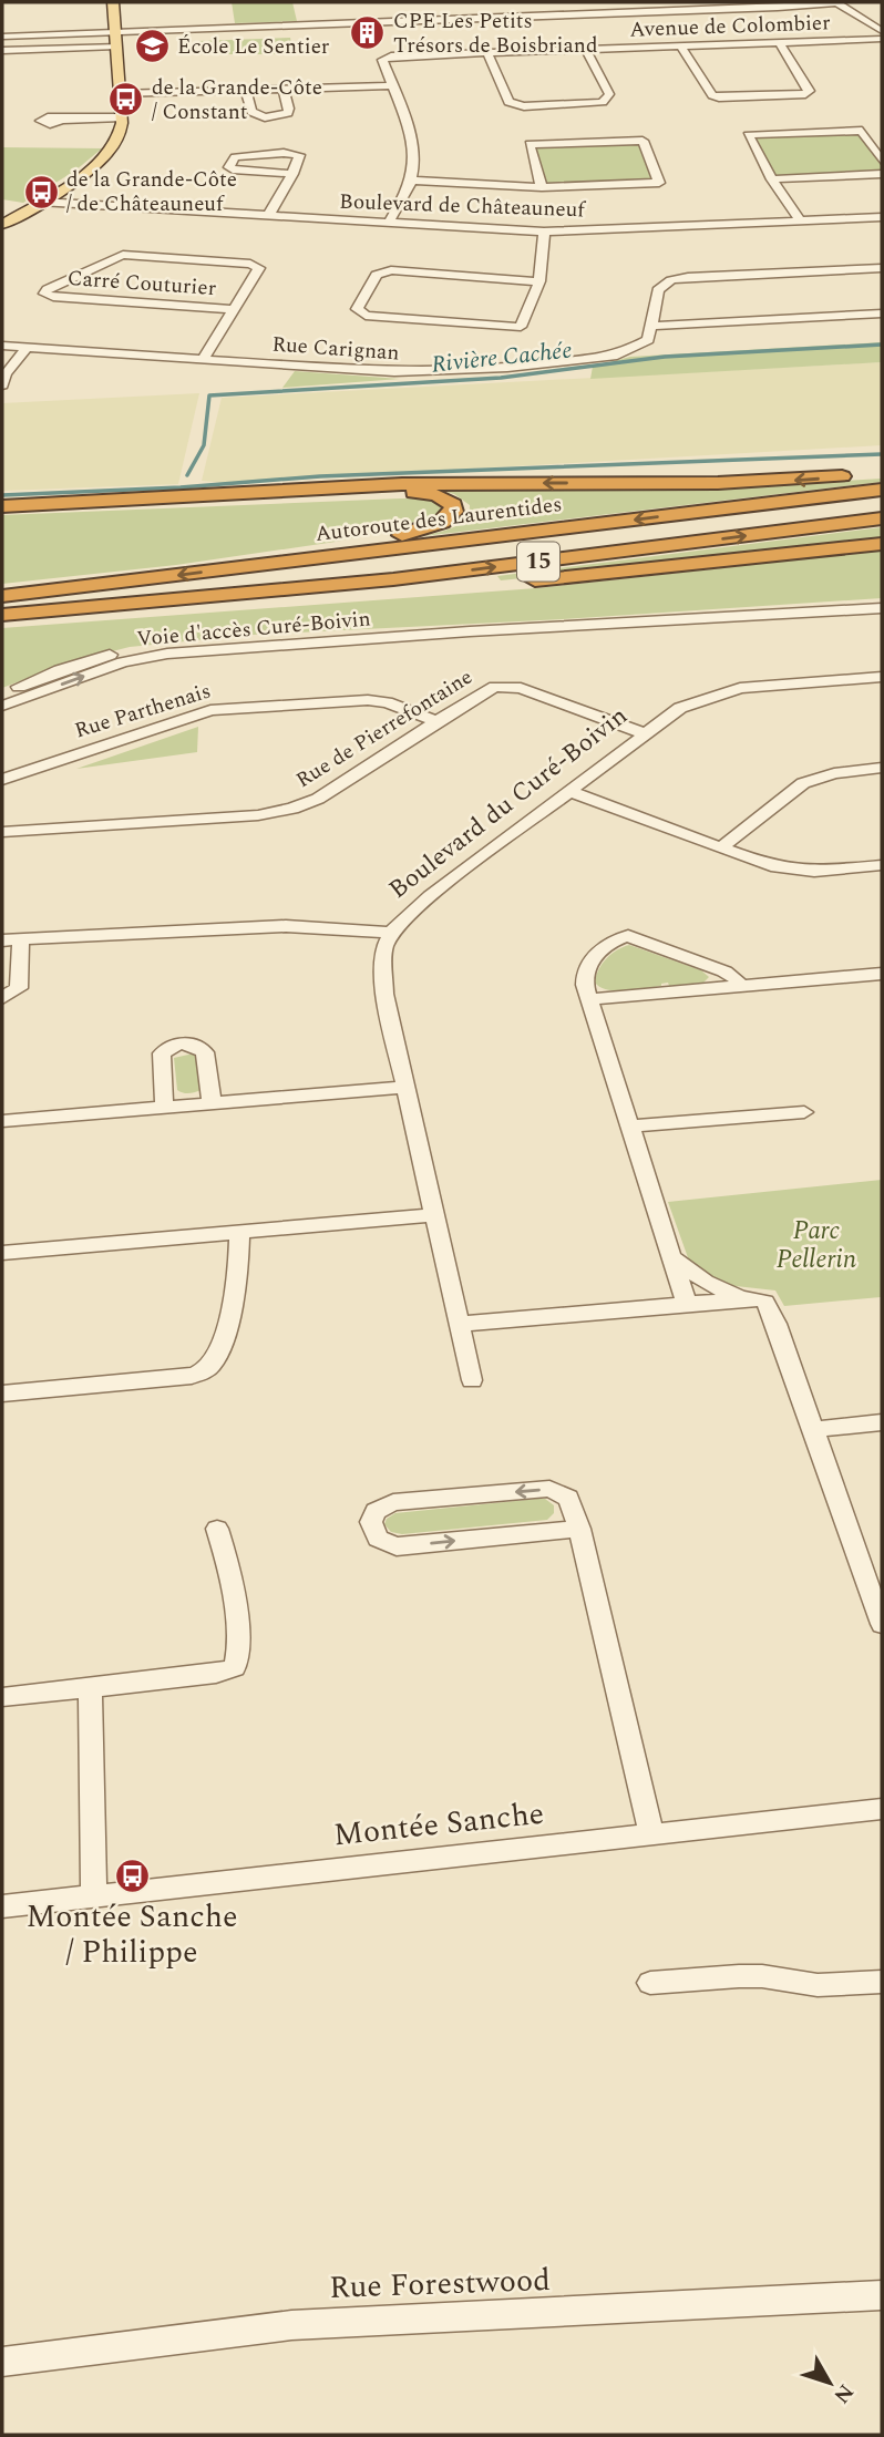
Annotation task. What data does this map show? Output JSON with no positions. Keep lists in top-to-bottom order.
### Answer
{
  "streets": {
    "highway": ["Autoroute des Laurentides", "15"],
    "street": [
      "Avenue de Colombier",
      "Boulevard de Châteauneuf",
      "Carré Couturier",
      "Rue Carignan",
      "Voie d'accès Curé-Boivin",
      "Rue Parthenais",
      "Rue de Pierrefontaine",
      "Boulevard du Curé-Boivin",
      "Montée Sanche",
      "Rue Forestwood"
    ]
  },
  "crossings": [
    ["Avenue de Colombier", "Boulevard de Châteauneuf"],
    ["Carré Couturier", "Rue Carignan"],
    ["Rue Parthenais", "Rue de Pierrefontaine"],
    ["Rue de Pierrefontaine", "Boulevard du Curé-Boivin"]
  ],
  "water": ["Rivière Cachée"],
  "parks": ["Parc Pellerin"],
  "places": {
    "building": ["CPE Les Petits Trésors de Boisbriand"],
    "school or university": ["École Le Sentier"],
    "bus stop": ["de la Grande-Côte / Constant", "de la Grande-Côte / de Châteauneuf", "Montée Sanche / Philippe"]
  },
  "north": "bottom right"
}
